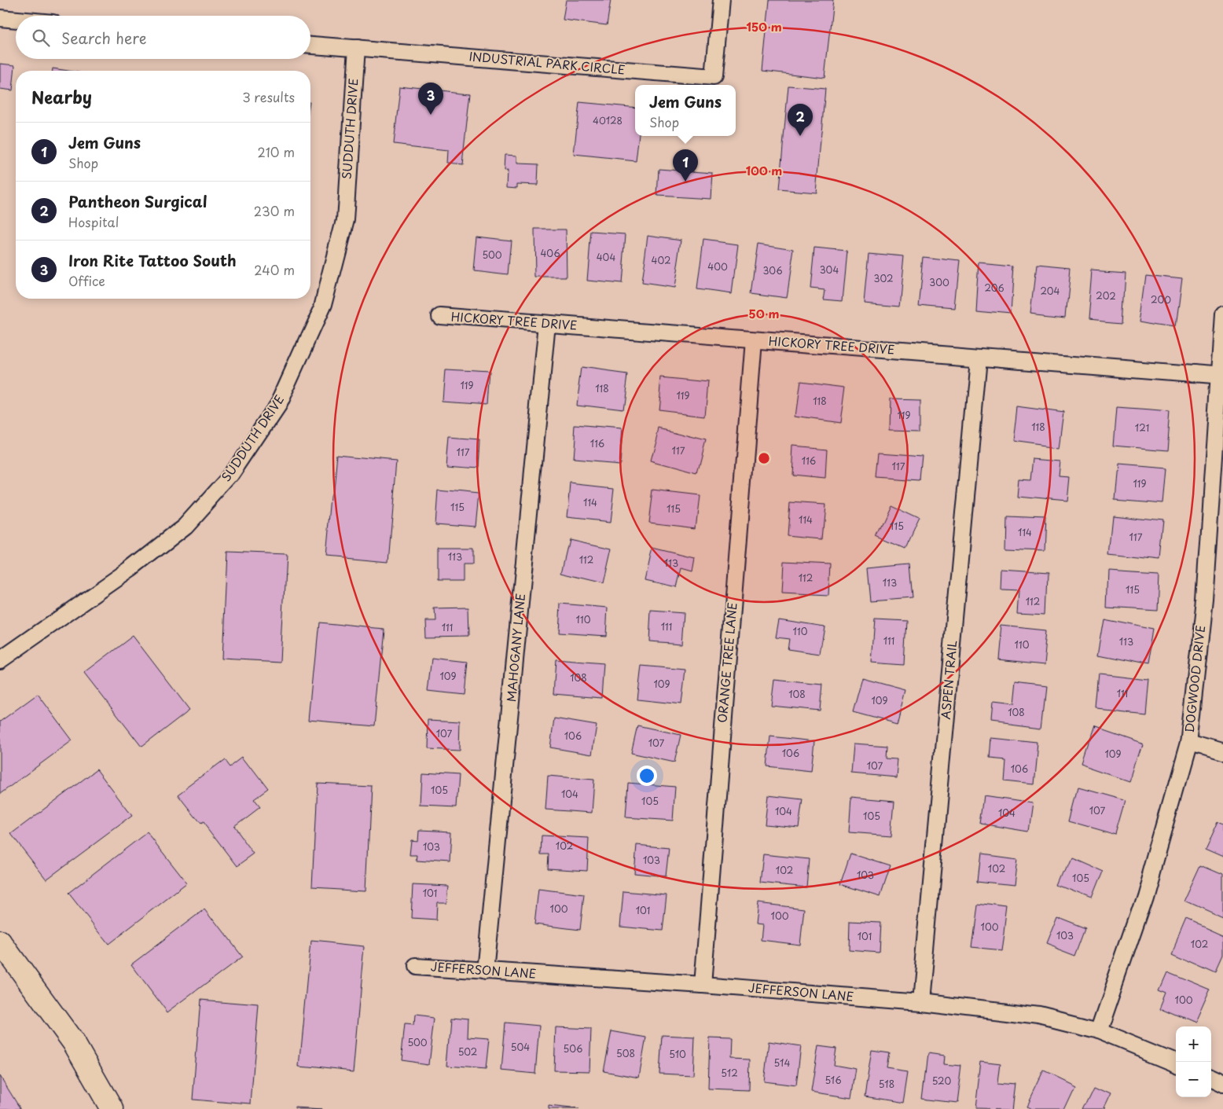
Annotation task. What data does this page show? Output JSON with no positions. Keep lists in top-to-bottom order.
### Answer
{
  "streets": {
    "street": [
      "INDUSTRIAL PARK CIRCLE",
      "SUDDUTH DRIVE",
      "HICKORY TREE DRIVE",
      "MAHOGANY LANE",
      "ORANGE TREE LANE",
      "DOGWOOD DRIVE",
      "ASPEN TRAIL",
      "JEFFERSON LANE"
    ]
  },
  "crossings": [
    ["INDUSTRIAL PARK CIRCLE", "SUDDUTH DRIVE"],
    ["HICKORY TREE DRIVE", "MAHOGANY LANE"],
    ["HICKORY TREE DRIVE", "ORANGE TREE LANE"],
    ["HICKORY TREE DRIVE", "DOGWOOD DRIVE"],
    ["HICKORY TREE DRIVE", "ASPEN TRAIL"],
    ["MAHOGANY LANE", "JEFFERSON LANE"],
    ["ORANGE TREE LANE", "JEFFERSON LANE"],
    ["DOGWOOD DRIVE", "JEFFERSON LANE"],
    ["ASPEN TRAIL", "JEFFERSON LANE"]
  ],
  "house_numbers": [
    "40128",
    "406",
    "500",
    "404",
    "402",
    "400",
    "304",
    "306",
    "302",
    "300",
    "206",
    "204",
    "202",
    "200",
    "119",
    "118",
    "119",
    "118",
    "119",
    "118",
    "121",
    "116",
    "117",
    "117",
    "116",
    "117",
    "119",
    "114",
    "115",
    "115",
    "114",
    "115",
    "114",
    "117",
    "113",
    "112",
    "113",
    "112",
    "113",
    "115",
    "112",
    "110",
    "111",
    "111",
    "110",
    "111",
    "113",
    "110",
    "109",
    "108",
    "109",
    "111",
    "108",
    "109",
    "108",
    "107",
    "106",
    "107",
    "106",
    "109",
    "107",
    "106",
    "105",
    "104",
    "105",
    "107",
    "104",
    "104",
    "105",
    "102",
    "103",
    "103",
    "102",
    "102",
    "103",
    "105",
    "101",
    "100",
    "101",
    "100",
    "100",
    "103",
    "101",
    "102",
    "100",
    "500",
    "504",
    "506",
    "502",
    "508",
    "510",
    "514",
    "512",
    "516",
    "520",
    "518"
  ],
  "page": {
    "search": "Search here",
    "heading": ["Nearby", "3 results"],
    "pins": ["3", "2", "1"],
    "popup": ["Jem Guns", "Shop"],
    "list": [
      {
        "mark": "1",
        "name": "Jem Guns",
        "note": "Shop",
        "value": "210 m"
      },
      {
        "mark": "2",
        "name": "Pantheon Surgical",
        "note": "Hospital",
        "value": "230 m"
      },
      {
        "mark": "3",
        "name": "Iron Rite Tattoo South",
        "note": "Office",
        "value": "240 m"
      }
    ],
    "map_buttons": ["+", "−"]
  },
  "rings": ["150 m", "100 m", "50 m"]
}
